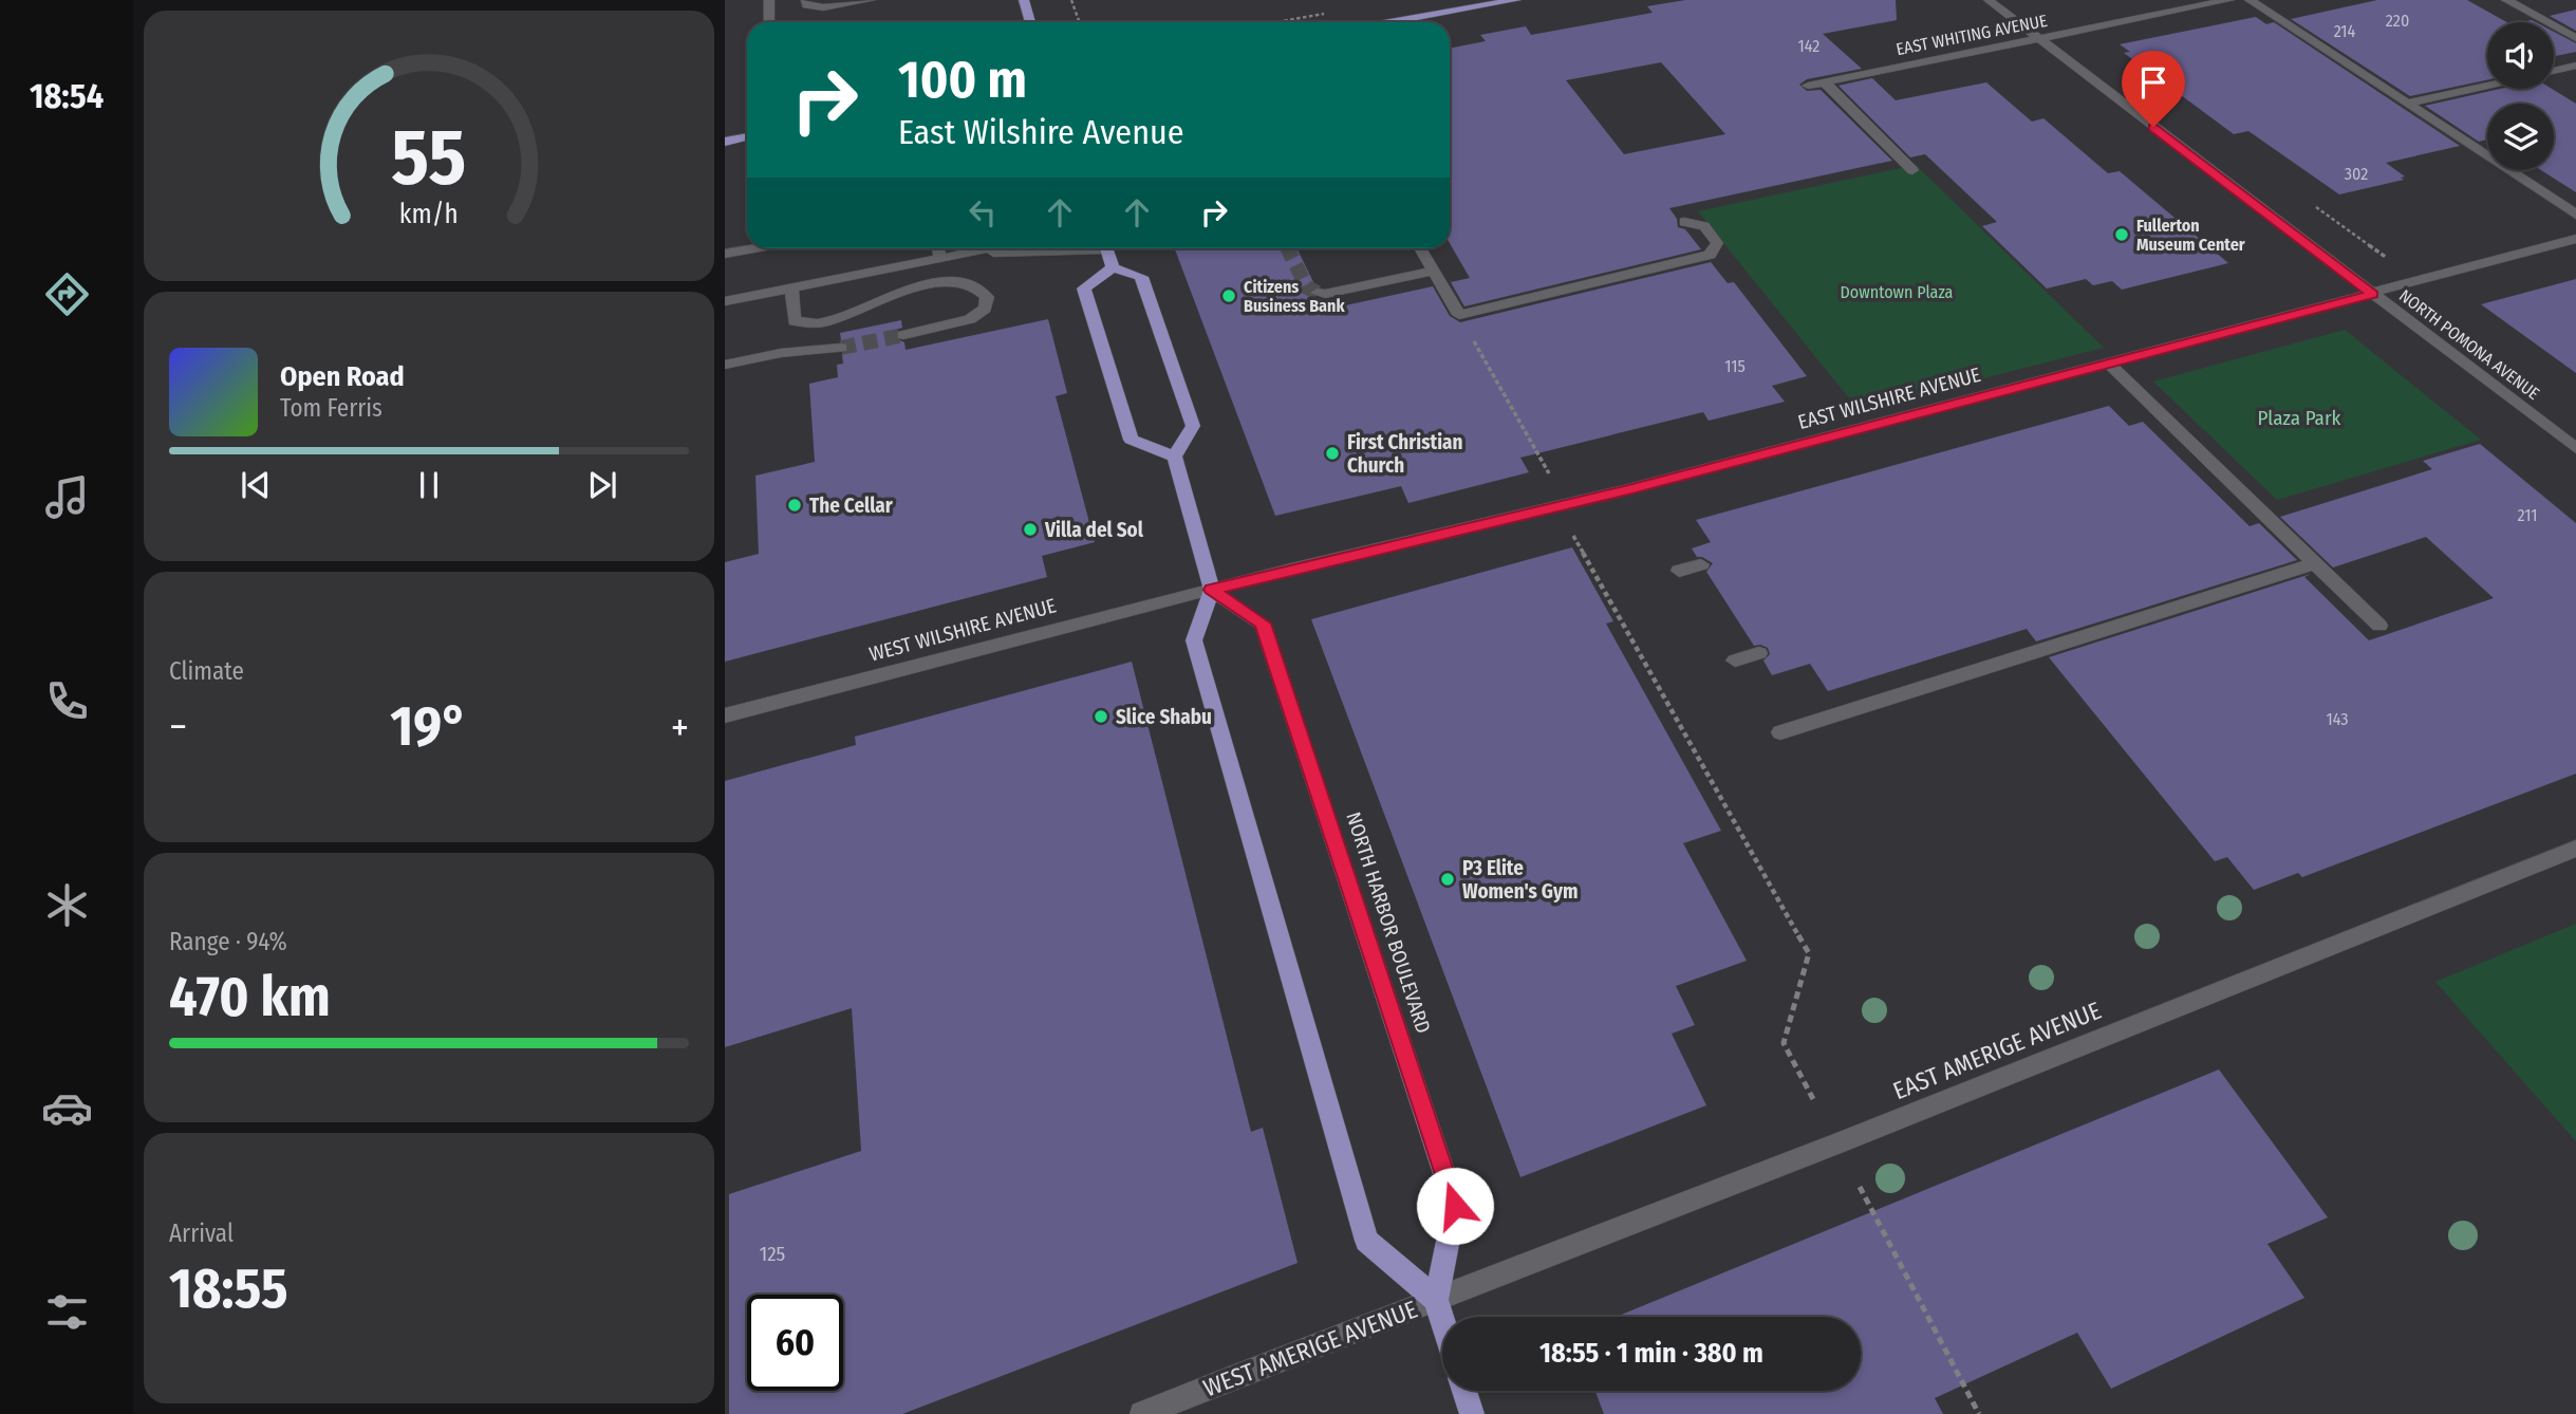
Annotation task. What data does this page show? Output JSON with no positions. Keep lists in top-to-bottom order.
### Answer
{
  "streets": {
    "main road": ["NORTH HARBOR BOULEVARD"],
    "street": [
      "EAST WHITING AVENUE",
      "NORTH POMONA AVENUE",
      "EAST WILSHIRE AVENUE",
      "WEST WILSHIRE AVENUE",
      "EAST AMERIGE AVENUE",
      "WEST AMERIGE AVENUE"
    ]
  },
  "crossings": [
    ["EAST WHITING AVENUE", "NORTH POMONA AVENUE"],
    ["NORTH POMONA AVENUE", "EAST WILSHIRE AVENUE"],
    ["EAST WILSHIRE AVENUE", "WEST WILSHIRE AVENUE"],
    ["EAST WILSHIRE AVENUE", "NORTH HARBOR BOULEVARD"],
    ["WEST WILSHIRE AVENUE", "NORTH HARBOR BOULEVARD"],
    ["NORTH HARBOR BOULEVARD", "EAST AMERIGE AVENUE"],
    ["NORTH HARBOR BOULEVARD", "WEST AMERIGE AVENUE"],
    ["EAST AMERIGE AVENUE", "WEST AMERIGE AVENUE"]
  ],
  "parks": ["Downtown Plaza", "Plaza Park"],
  "places": [
    "Fullerton Museum Center",
    "Citizens Business Bank",
    "First Christian Church",
    "The Cellar",
    "Villa del Sol",
    "Slice Shabu",
    "P3 Elite Women's Gym"
  ],
  "house_numbers": [
    "220",
    "214",
    "142",
    "302",
    "115",
    "211",
    "143",
    "125"
  ],
  "page": {
    "tabs": "18:54",
    "turn": ["100 m", "East Wilshire Avenue"],
    "song": ["Open Road", "Tom Ferris"],
    "tile": [
      "Climate",
      ["Range · 94%", "470 km"],
      ["Arrival", "18:55"]
    ],
    "heat": ["−", "19°", "+"],
    "limit": "60",
    "trip": "18:55 · 1 min · 380 m",
    "gauge": ["55", "km/h"]
  }
}
